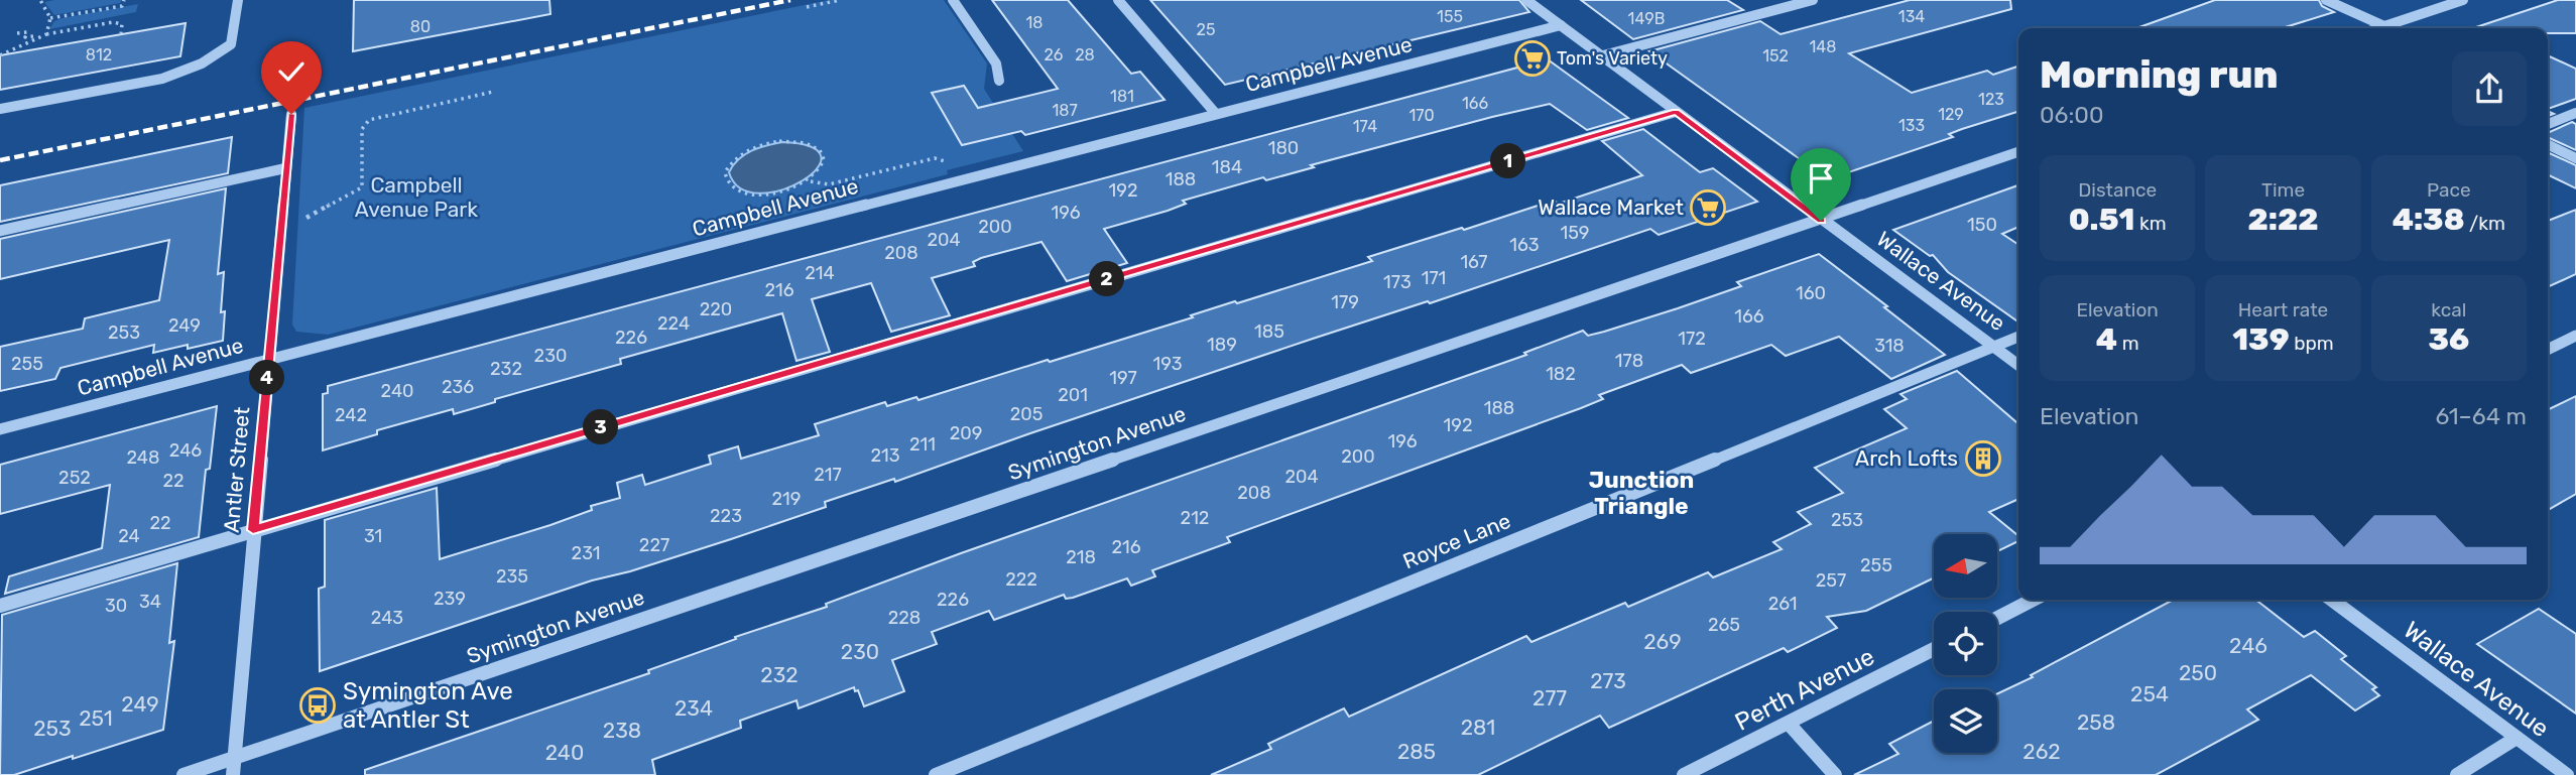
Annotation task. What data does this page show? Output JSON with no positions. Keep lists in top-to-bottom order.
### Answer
{
  "streets": {
    "street": [
      "Campbell Avenue",
      "Wallace Avenue",
      "Symington Avenue",
      "Antler Street",
      "Royce Lane",
      "Perth Avenue"
    ]
  },
  "crossings": [
    ["Campbell Avenue", "Wallace Avenue"],
    ["Campbell Avenue", "Antler Street"],
    ["Wallace Avenue", "Symington Avenue"],
    ["Wallace Avenue", "Royce Lane"],
    ["Symington Avenue", "Antler Street"]
  ],
  "districts": ["Junction Triangle"],
  "parks": ["Campbell Avenue Park"],
  "places": {
    "supermarket": ["Tom's Variety", "Wallace Market"],
    "building": ["Arch Lofts"],
    "bus stop": ["Symington Ave at Antler St"]
  },
  "house_numbers": [
    "155",
    "134",
    "149B",
    "18",
    "80",
    "25",
    "148",
    "812",
    "26",
    "28",
    "152",
    "181",
    "123",
    "166",
    "187",
    "129",
    "170",
    "133",
    "174",
    "180",
    "184",
    "188",
    "192",
    "196",
    "150",
    "200",
    "159",
    "204",
    "163",
    "208",
    "167",
    "214",
    "171",
    "173",
    "216",
    "160",
    "179",
    "220",
    "166",
    "224",
    "249",
    "185",
    "253",
    "226",
    "172",
    "189",
    "318",
    "230",
    "178",
    "255",
    "193",
    "232",
    "182",
    "197",
    "236",
    "240",
    "201",
    "188",
    "205",
    "242",
    "192",
    "209",
    "196",
    "211",
    "246",
    "213",
    "200",
    "248",
    "217",
    "204",
    "252",
    "22",
    "208",
    "219",
    "223",
    "212",
    "253",
    "22",
    "24",
    "31",
    "227",
    "216",
    "231",
    "218",
    "255",
    "235",
    "222",
    "257",
    "239",
    "226",
    "34",
    "261",
    "30",
    "243",
    "228",
    "265",
    "269",
    "246",
    "230",
    "250",
    "232",
    "273",
    "254",
    "277",
    "249",
    "234",
    "251",
    "258",
    "281",
    "253",
    "238",
    "285",
    "262",
    "240"
  ],
  "north": "left",
  "page": {
    "heading": ["Morning run", "06:00"],
    "pins": [
      "1",
      "2",
      "4",
      "3"
    ],
    "stats": [
      ["Distance", "0.51 km"],
      ["Time", "2:22"],
      ["Pace", "4:38 /km"],
      ["Elevation", "4 m"],
      ["Heart rate", "139 bpm"],
      ["kcal", "36"]
    ],
    "chart": ["Elevation", "61–64 m"]
  }
}
